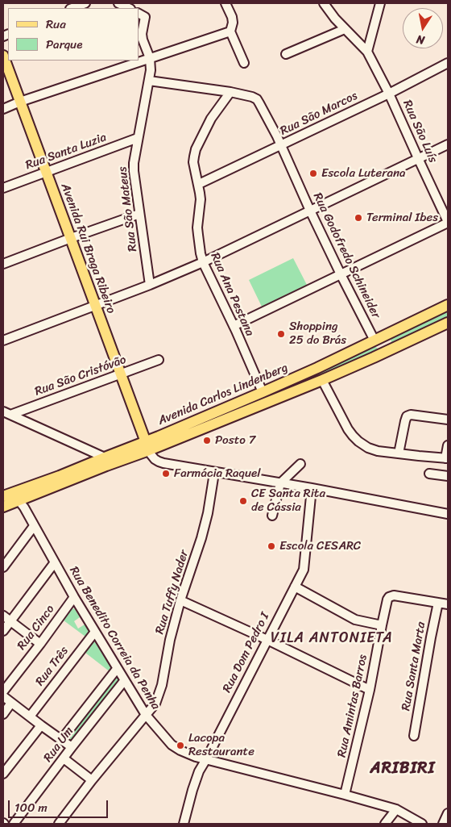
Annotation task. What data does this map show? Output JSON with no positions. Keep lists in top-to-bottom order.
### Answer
{
  "streets": {
    "main road": ["Avenida Rui Braga Ribeiro", "Avenida Carlos Lindenberg"],
    "street": [
      "Rua São Marcos",
      "Rua São Luís",
      "Rua Santa Luzia",
      "Rua São Mateus",
      "Rua Godofredo Schineider",
      "Rua Ana Pestana",
      "Rua São Cristóvão",
      "Rua Tuffy Nader",
      "Rua Cinco",
      "Rua Benedito Correia da Penha",
      "Rua Dom Pedro I",
      "Rua Três",
      "Rua Santa Marta",
      "Rua Amintas Barros",
      "Rua Um"
    ]
  },
  "crossings": [
    ["Rua São Marcos", "Rua São Luís"],
    ["Rua São Marcos", "Rua Godofredo Schineider"],
    ["Rua São Marcos", "Rua Ana Pestana"],
    ["Rua Santa Luzia", "Rua São Mateus"],
    ["Rua Santa Luzia", "Avenida Rui Braga Ribeiro"],
    ["Avenida Rui Braga Ribeiro", "Rua São Cristóvão"],
    ["Avenida Rui Braga Ribeiro", "Avenida Carlos Lindenberg"],
    ["Rua Godofredo Schineider", "Rua Ana Pestana"],
    ["Rua Godofredo Schineider", "Avenida Carlos Lindenberg"],
    ["Rua Ana Pestana", "Avenida Carlos Lindenberg"],
    ["Avenida Carlos Lindenberg", "Rua Benedito Correia da Penha"],
    ["Rua Tuffy Nader", "Rua Benedito Correia da Penha"],
    ["Rua Cinco", "Rua Benedito Correia da Penha"],
    ["Rua Benedito Correia da Penha", "Rua Dom Pedro I"],
    ["Rua Benedito Correia da Penha", "Rua Três"],
    ["Rua Benedito Correia da Penha", "Rua Amintas Barros"],
    ["Rua Benedito Correia da Penha", "Rua Um"],
    ["Rua Santa Marta", "Rua Amintas Barros"]
  ],
  "districts": ["VILA ANTONIETA", "ARIBIRI"],
  "places": [
    "Escola Luterana",
    "Terminal Ibes",
    "Shopping 25 do Brás",
    "Posto 7",
    "Farmácia Raquel",
    "CE Santa Rita de Cássia",
    "Escola CESARC",
    "Lacopa Restaurante"
  ],
  "legend": ["Rua", "Parque"],
  "scale_bar": "100 m",
  "north": "bottom"
}
